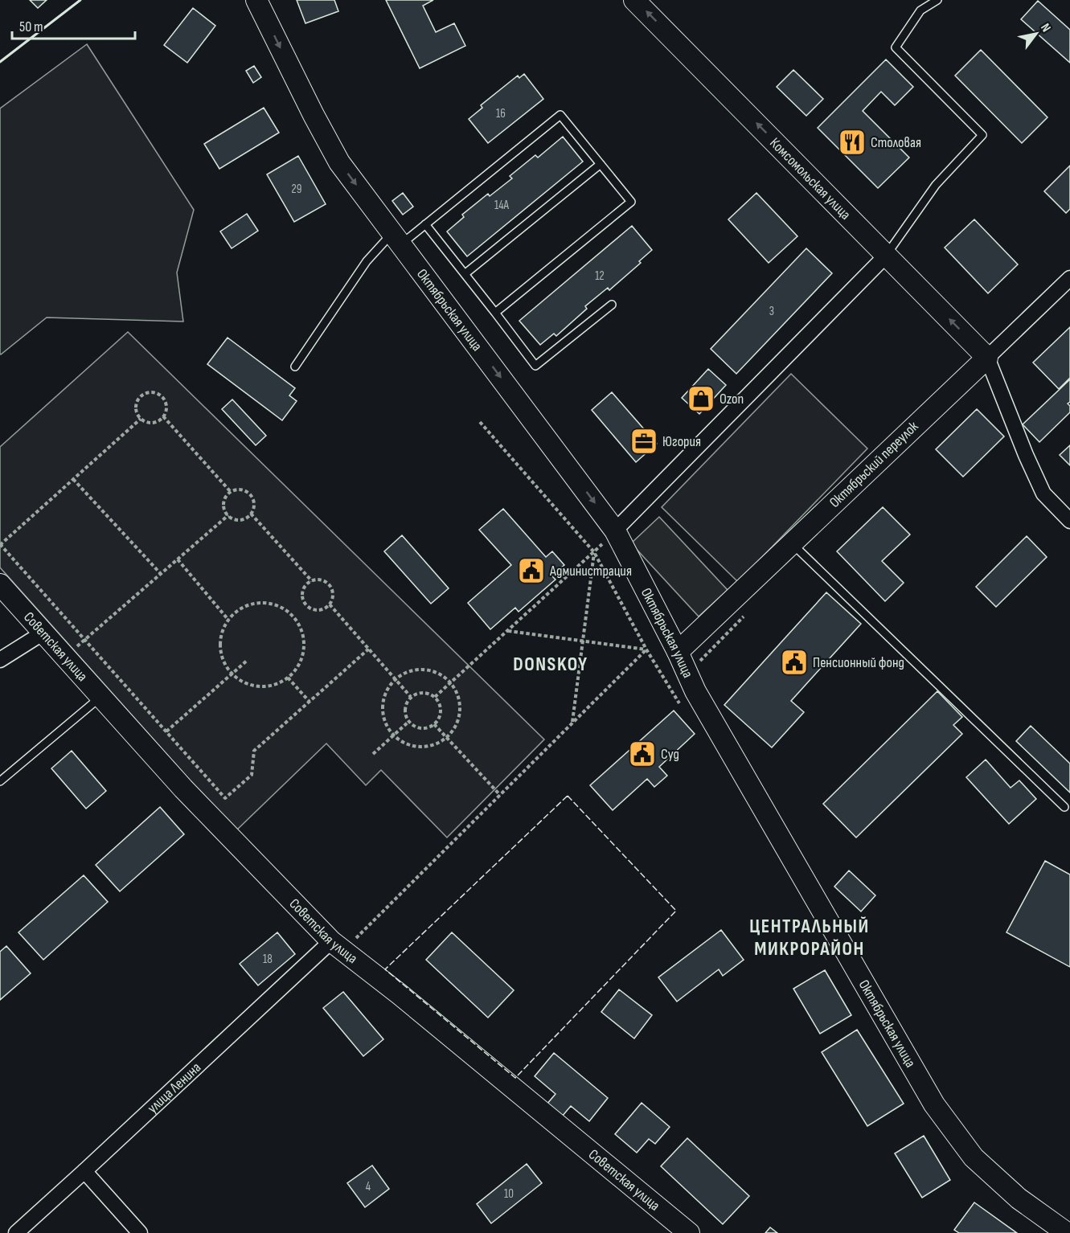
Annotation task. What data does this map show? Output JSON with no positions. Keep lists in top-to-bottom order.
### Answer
{
  "streets": {
    "main road": [
      "Комсомольская улица",
      "Октябрьская улица",
      "Октябрьский переулок",
      "Советская улица"
    ],
    "street": ["улица Ленина"]
  },
  "crossings": [
    ["Комсомольская улица", "Октябрьский переулок"],
    ["Октябрьская улица", "Октябрьский переулок"],
    ["Советская улица", "улица Ленина"]
  ],
  "one_way": ["Комсомольская улица", "Октябрьская улица"],
  "districts": ["DONSKOY", "ЦЕНТРАЛЬНЫЙ МИКРОРАЙОН"],
  "places": {
    "restaurant": ["Столовая"],
    "shop": ["Ozon"],
    "office": ["Югория"],
    "public building": ["Администрация", "Пенсионный фонд", "Суд"]
  },
  "house_numbers": [
    "16",
    "29",
    "14А",
    "12",
    "3",
    "18",
    "4",
    "10"
  ],
  "scale_bar": "50 m",
  "north": "top right"
}
